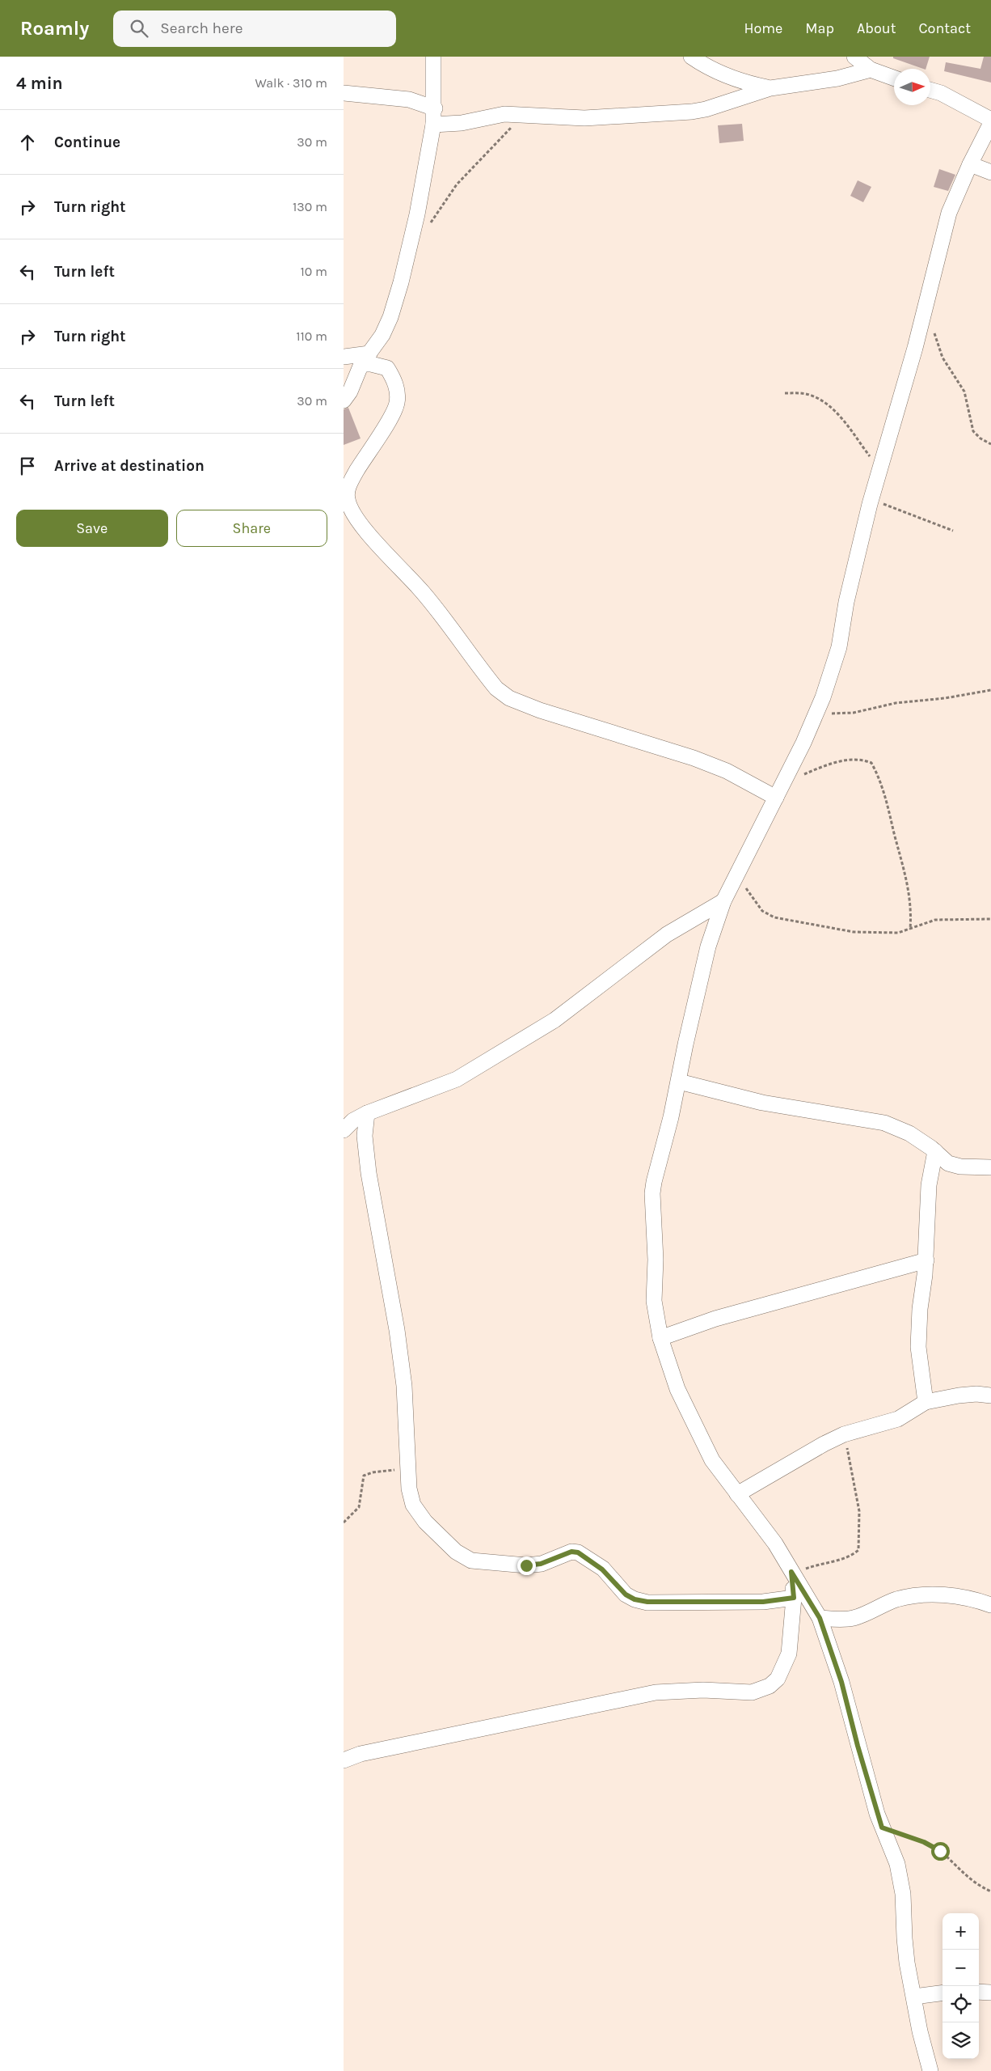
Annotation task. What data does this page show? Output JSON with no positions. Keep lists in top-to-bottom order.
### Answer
{
  "north": "right",
  "page": {
    "header": "Roamly",
    "search": "Search here",
    "nav": [
      "Home",
      "Map",
      "About",
      "Contact"
    ],
    "heading": ["4 min", "Walk · 310 m"],
    "list": [
      ["Continue", "30 m"],
      ["Turn right", "130 m"],
      ["Turn left", "10 m"],
      ["Turn right", "110 m"],
      ["Turn left", "30 m"],
      "Arrive at destination"
    ],
    "buttons": ["Save", "Share"],
    "map_buttons": ["+", "−"]
  }
}
